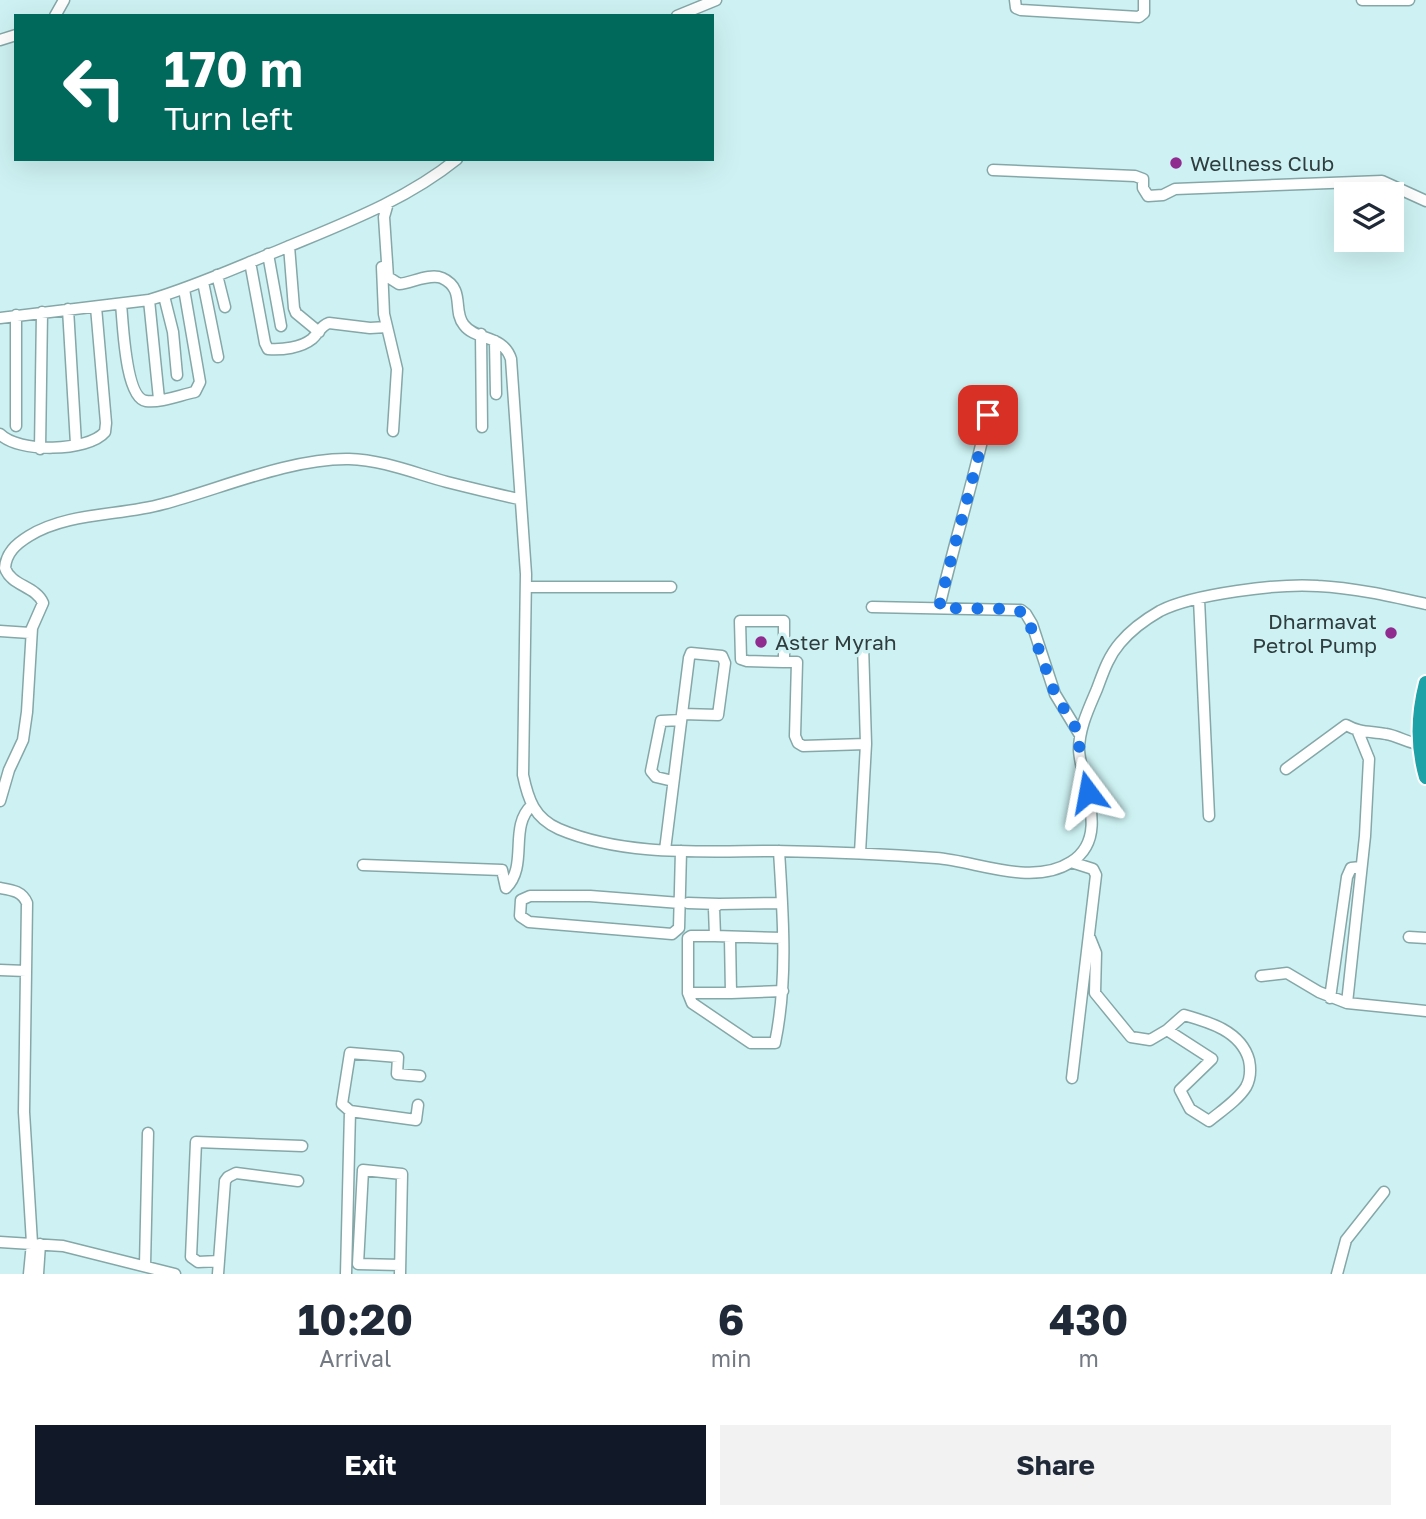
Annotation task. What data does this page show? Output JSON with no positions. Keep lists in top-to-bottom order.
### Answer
{
  "places": ["Wellness Club", "Dharmavat Petrol Pump", "Aster Myrah"],
  "page": {
    "turn": ["170 m", "Turn left"],
    "eta": [
      "10:20",
      "Arrival",
      "6",
      "min",
      "430",
      "m"
    ],
    "buttons": ["Exit", "Share"]
  }
}
